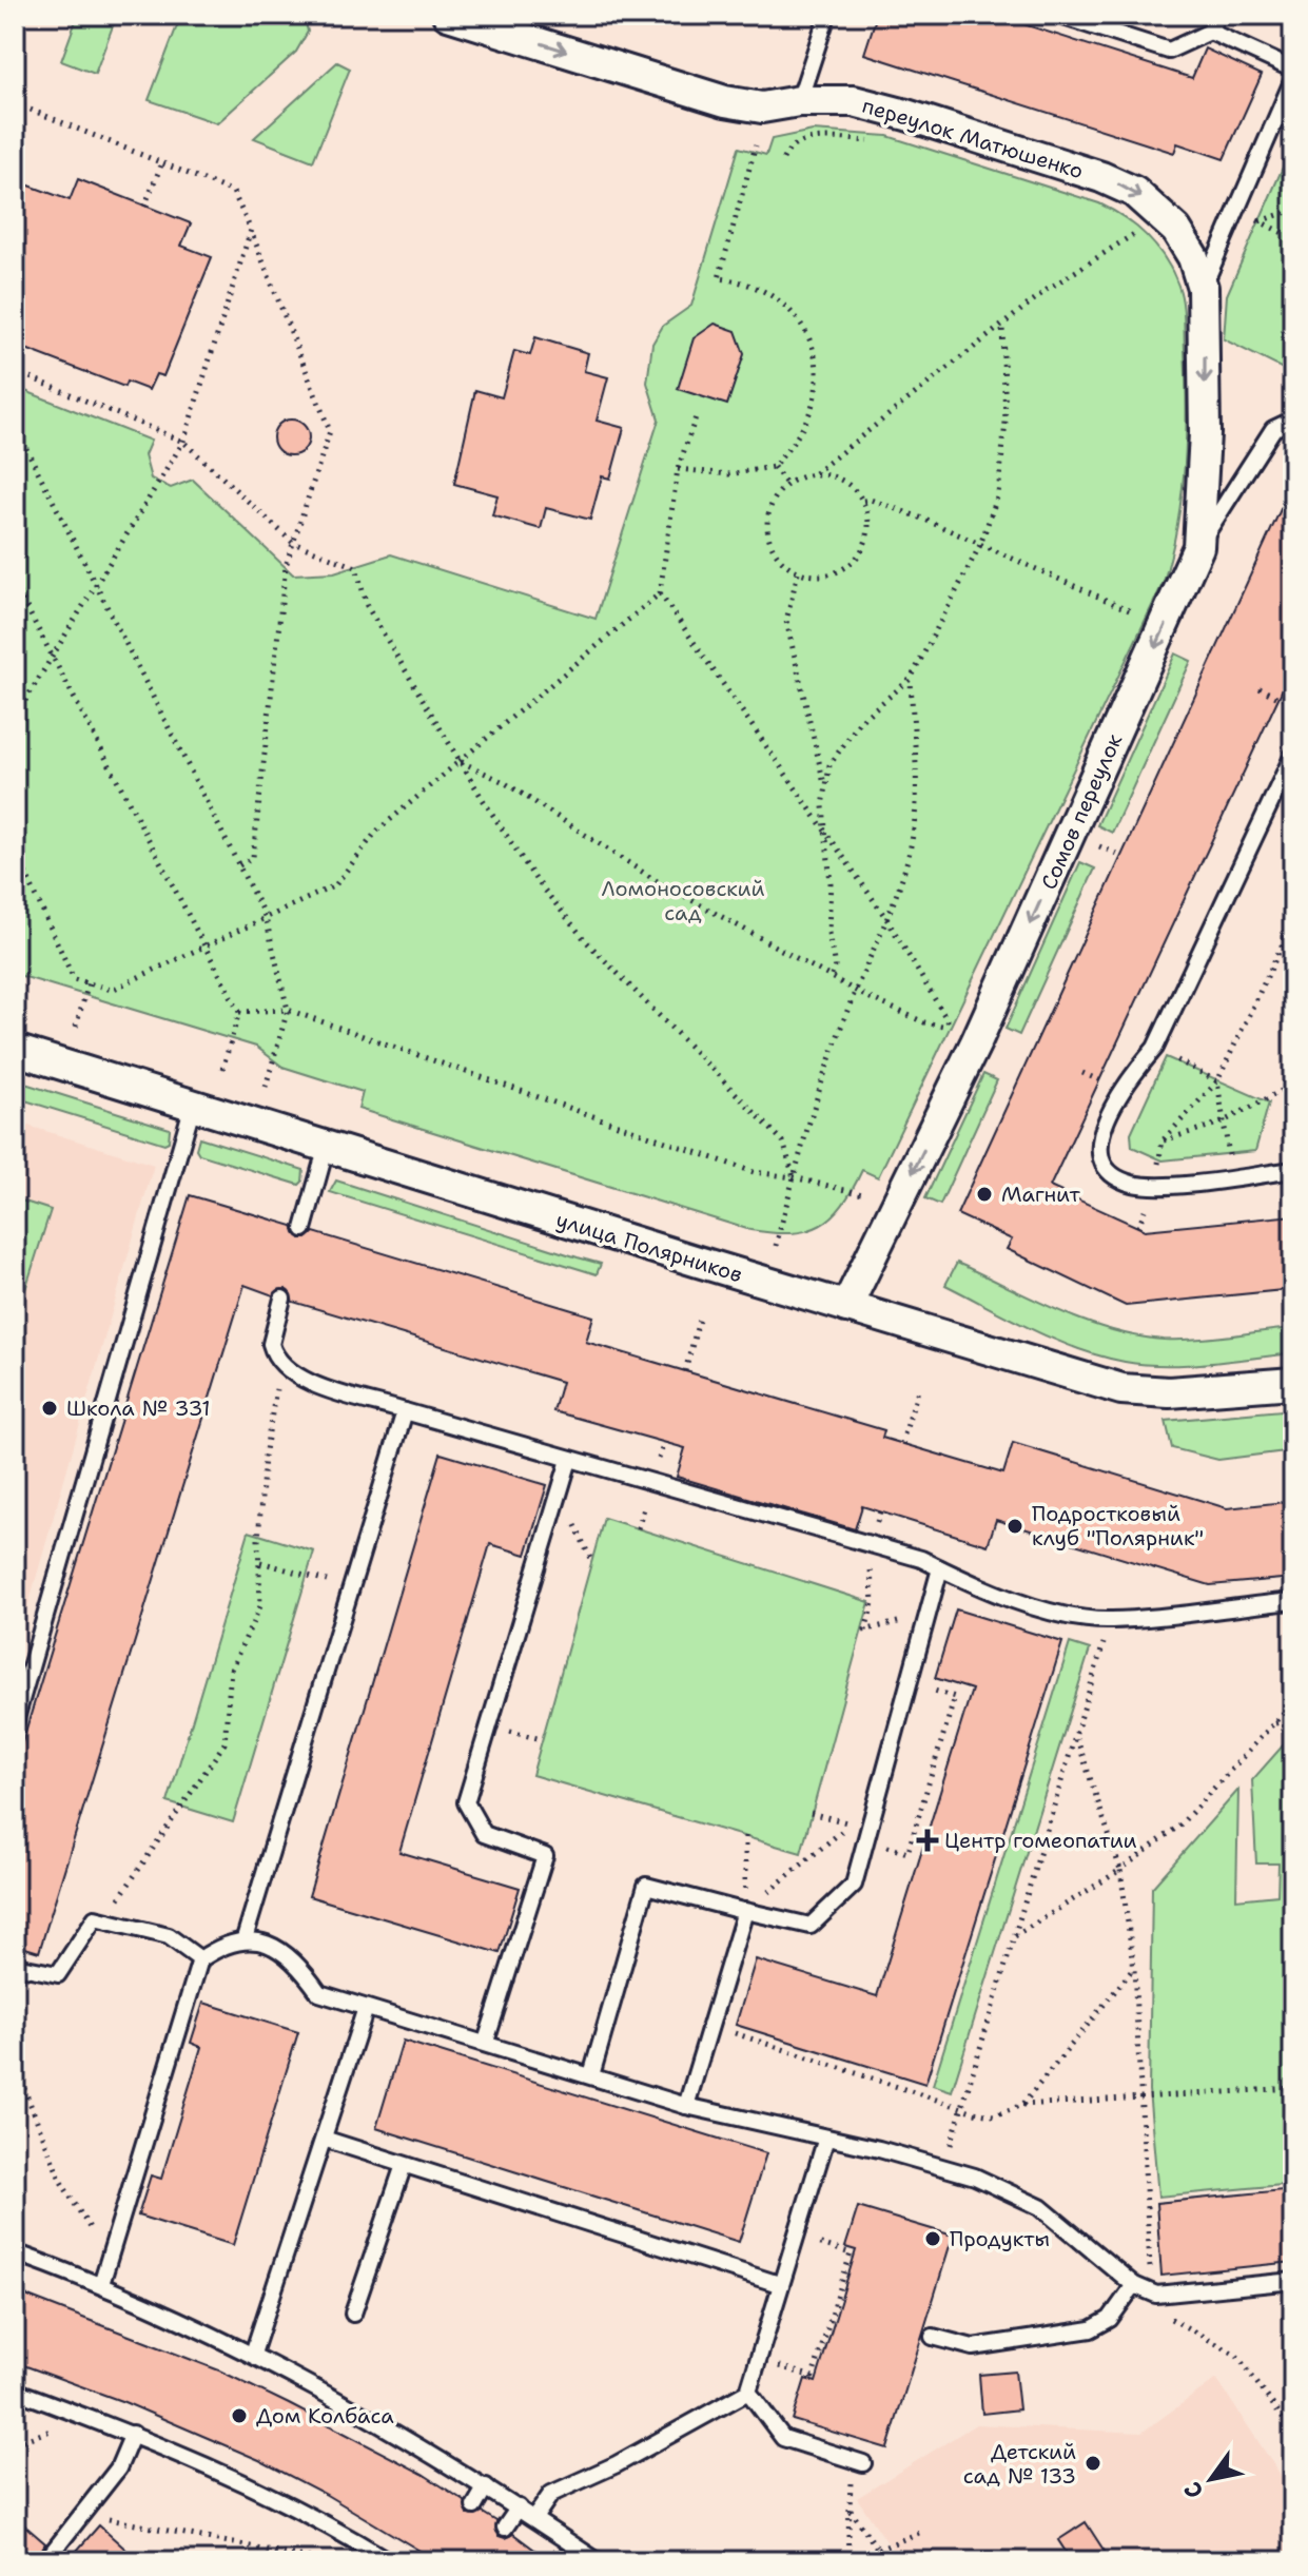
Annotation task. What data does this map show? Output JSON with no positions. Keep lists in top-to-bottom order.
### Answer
{
  "streets": {
    "street": ["переулок Матюшенко", "Сомов переулок", "улица Полярников"]
  },
  "crossings": [
    ["переулок Матюшенко", "Сомов переулок"],
    ["Сомов переулок", "улица Полярников"]
  ],
  "one_way": ["переулок Матюшенко", "Сомов переулок"],
  "parks": ["Ломоносовский сад"],
  "places": {
    "other": [
      "Магнит",
      "Школа № 331",
      "Подростковый клуб \"Полярник\"",
      "Продукты",
      "Дом Колбаса",
      "Детский сад № 133"
    ],
    "health": ["Центр гомеопатии"]
  },
  "north": "bottom left"
}
